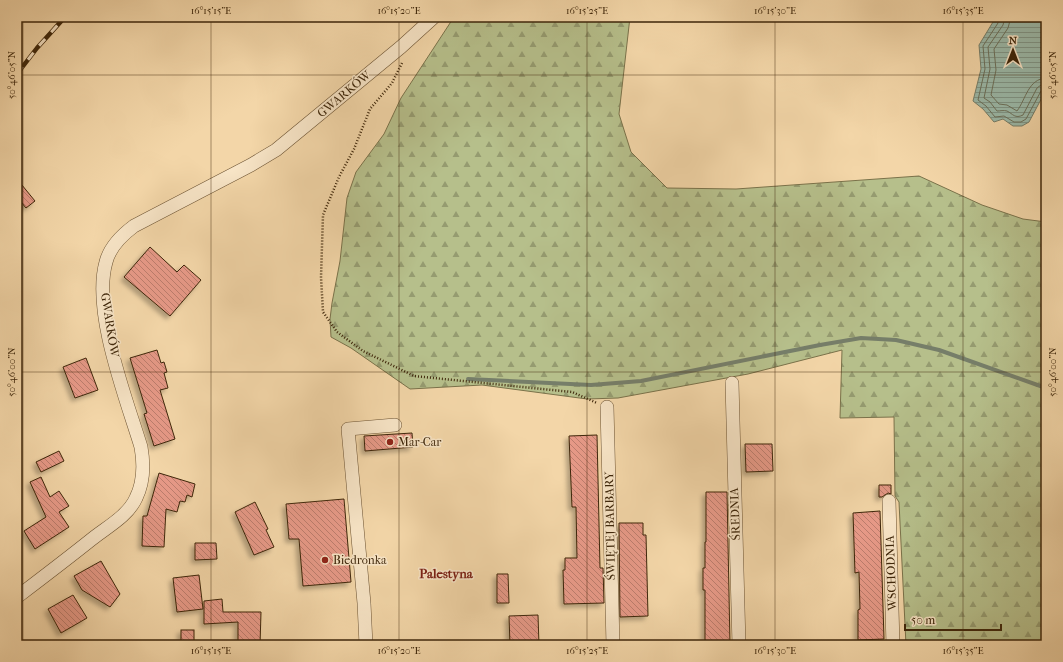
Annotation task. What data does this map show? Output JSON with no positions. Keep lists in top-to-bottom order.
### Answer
{
  "streets": {
    "street": [
      "GWARKÓW",
      "ŚREDNIA",
      "ŚWIĘTEJ BARBARY",
      "WSCHODNIA"
    ]
  },
  "districts": ["Palestyna"],
  "places": ["Mar-Car", "Biedronka"],
  "scale_bar": "50 m",
  "north": "top",
  "coordinates": [
    "16°15'15\"E",
    "16°15'20\"E",
    "16°15'25\"E",
    "16°15'30\"E",
    "16°15'35\"E",
    "50°46'05\"N",
    "50°46'00\"N"
  ]
}
